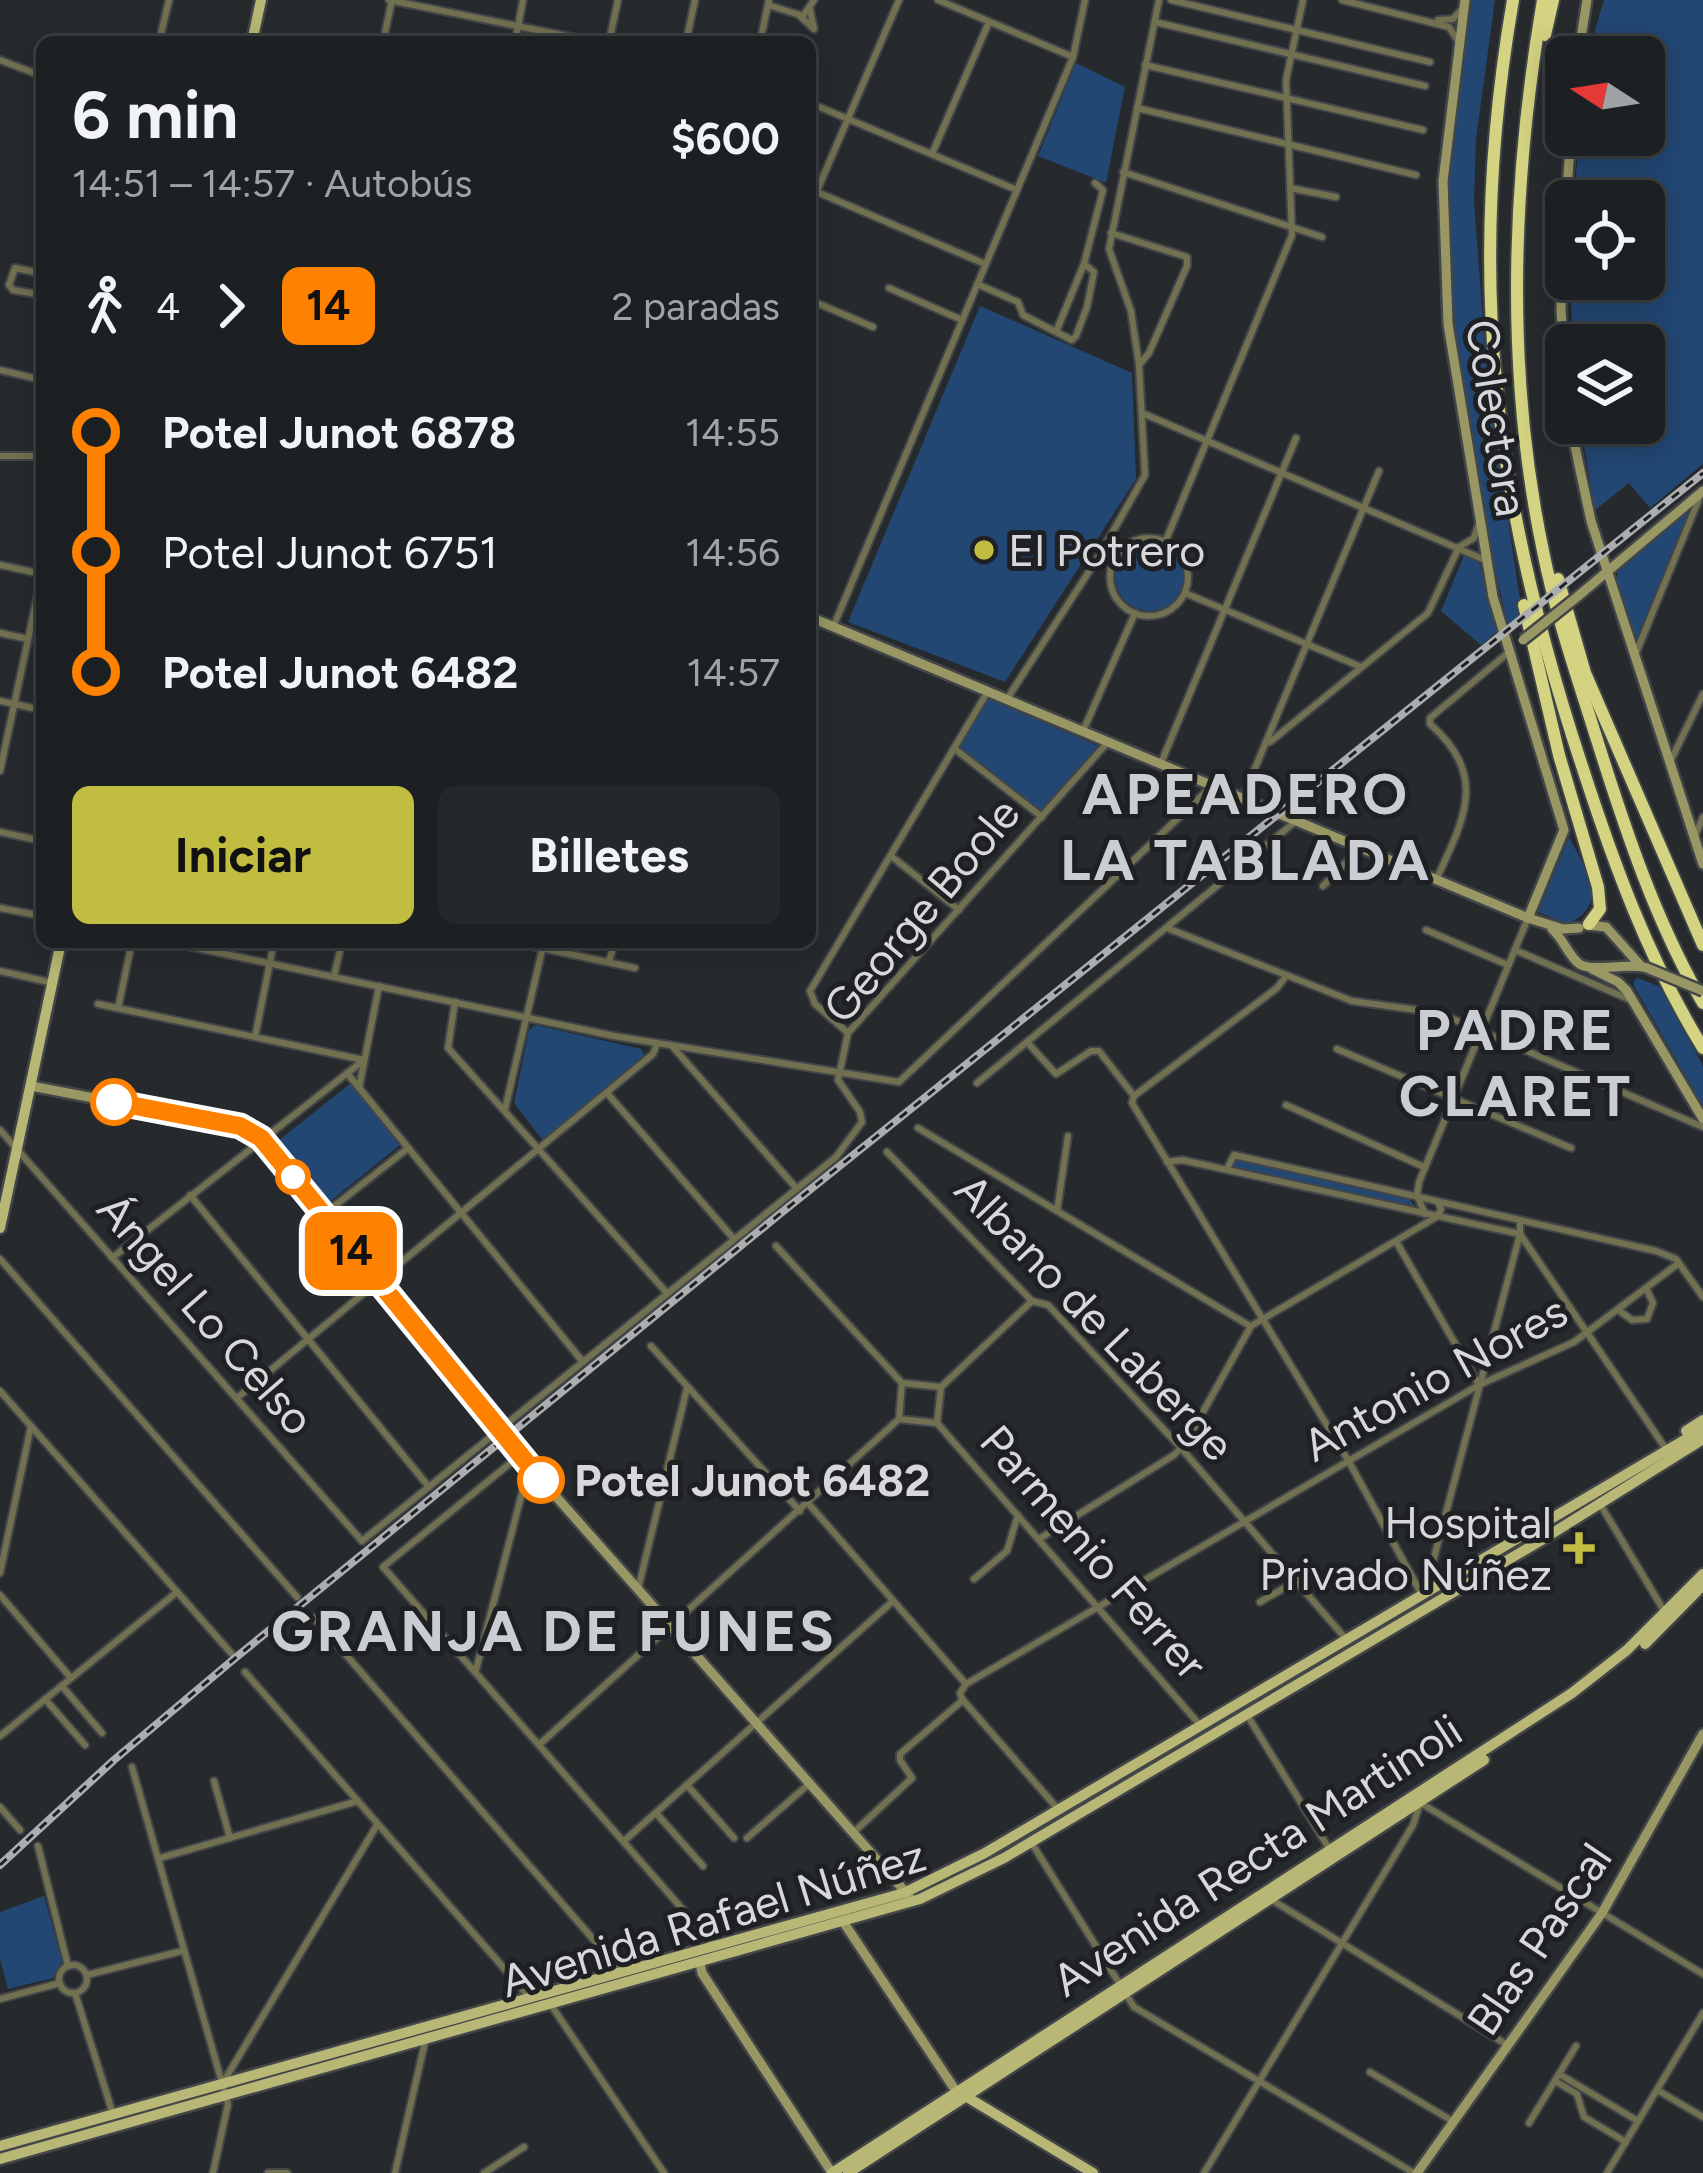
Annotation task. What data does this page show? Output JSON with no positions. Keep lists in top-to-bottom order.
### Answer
{
  "streets": {
    "main road": [
      "Colectora",
      "Avenida Recta Martinoli",
      "Avenida Rafael Núñez",
      "Blas Pascal"
    ],
    "street": [
      "George Boole",
      "Ángel Lo Celso",
      "Albano de Laberge",
      "Antonio Nores",
      "Parmenio Ferrer"
    ]
  },
  "crossings": [
    ["Albano de Laberge", "Antonio Nores"],
    ["Albano de Laberge", "Avenida Rafael Núñez"],
    ["Antonio Nores", "Parmenio Ferrer"],
    ["Parmenio Ferrer", "Avenida Recta Martinoli"],
    ["Parmenio Ferrer", "Avenida Rafael Núñez"]
  ],
  "districts": ["APEADERO LA TABLADA", "PADRE CLARET", "GRANJA DE FUNES"],
  "places": {
    "other": ["El Potrero", "Potel Junot 6482"],
    "health": ["Hospital Privado Núñez"]
  },
  "lines": ["bus line 14"],
  "north": "left",
  "page": {
    "on_map": "14",
    "heading": ["6 min", "14:51 – 14:57 · Autobús", "$600"],
    "legs": ["4", "14", "2 paradas"],
    "list": [
      {
        "name": "Potel Junot 6878",
        "value": "14:55"
      },
      {
        "name": "Potel Junot 6751",
        "value": "14:56"
      },
      {
        "name": "Potel Junot 6482",
        "value": "14:57"
      }
    ],
    "buttons": ["Iniciar", "Billetes"]
  }
}
